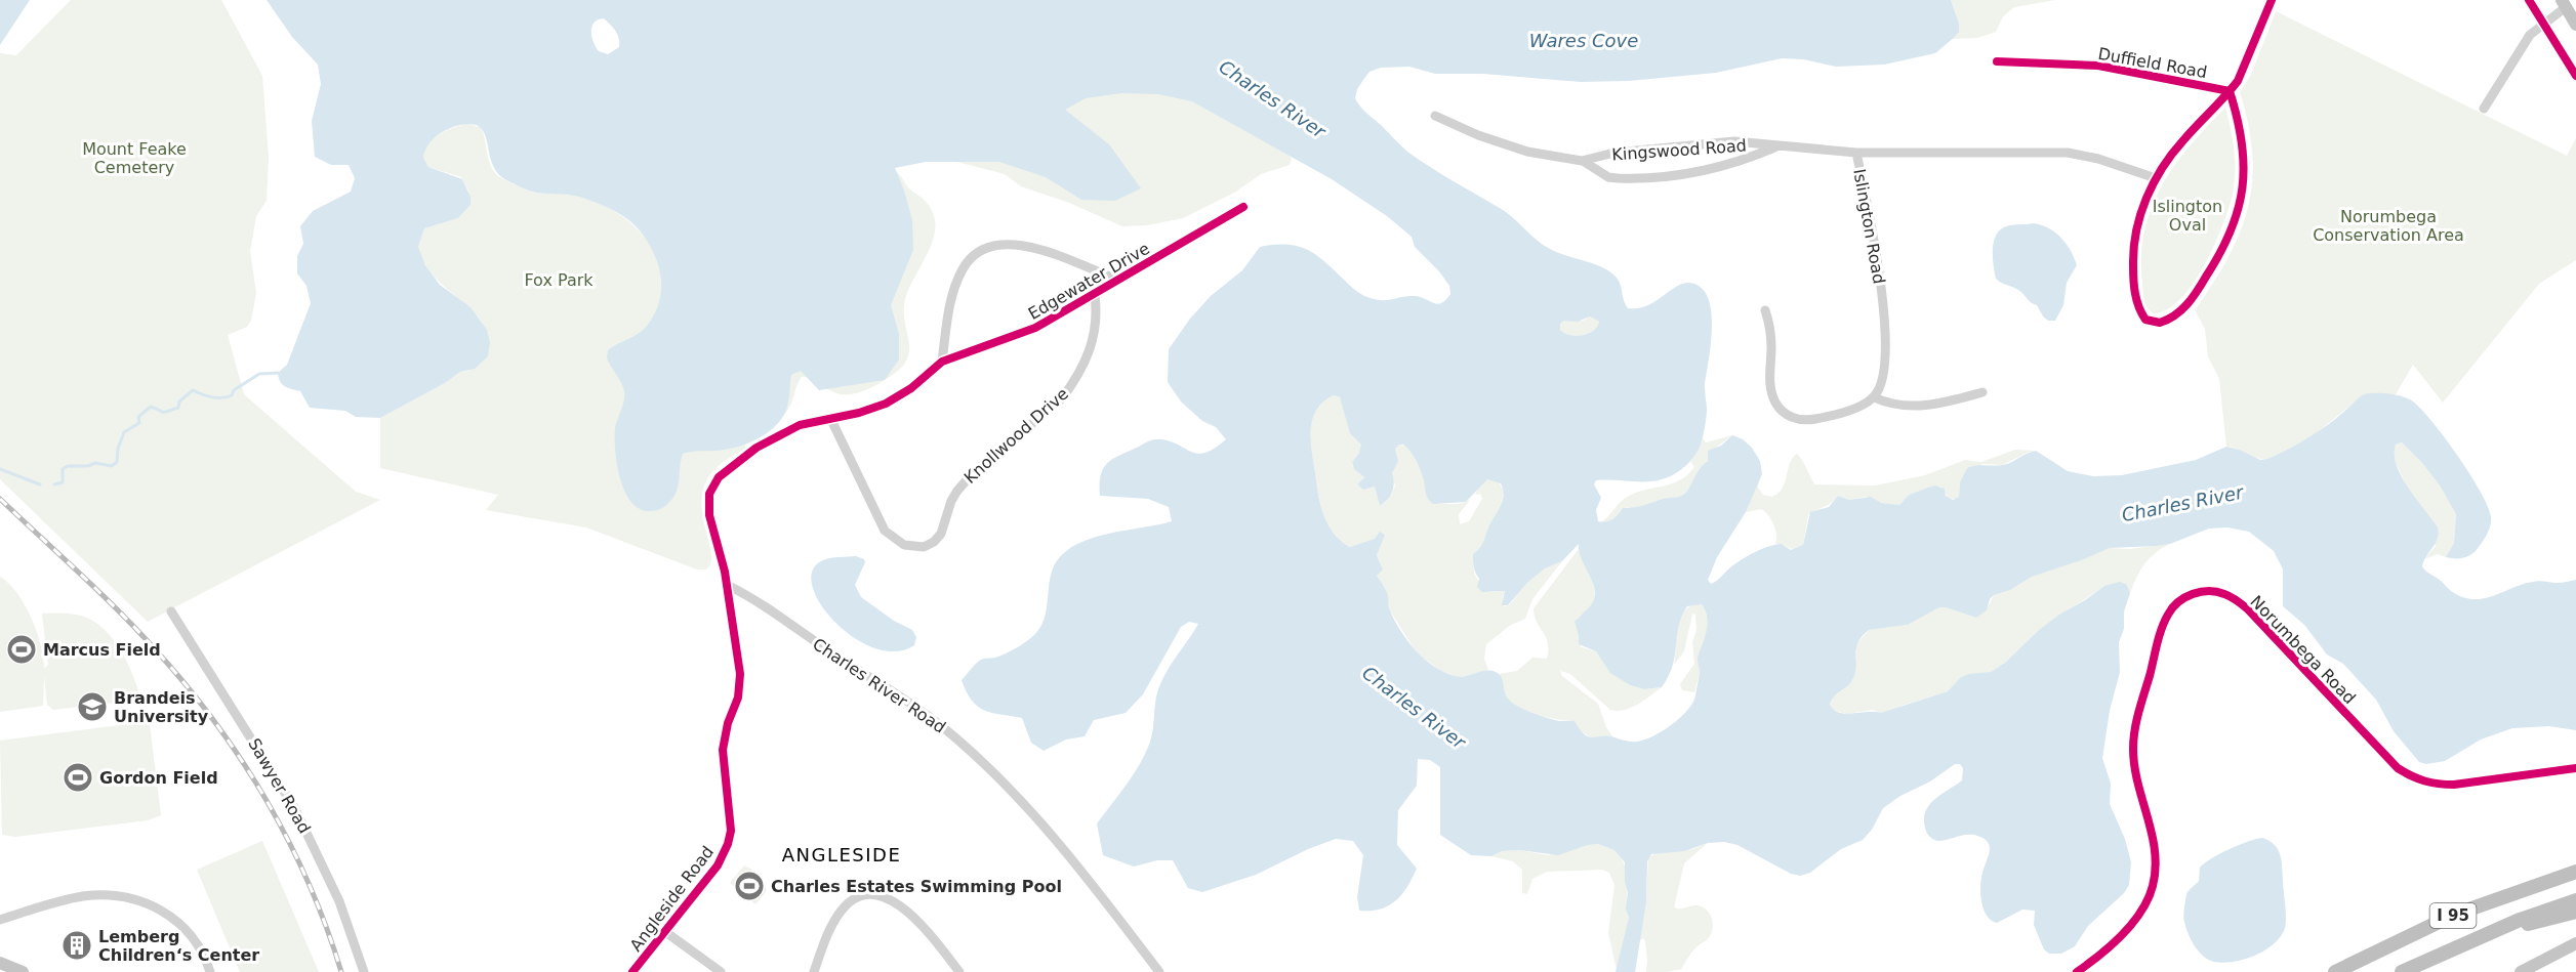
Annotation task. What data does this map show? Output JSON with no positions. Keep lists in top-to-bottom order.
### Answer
{
  "streets": {
    "highway": ["I 95"],
    "street": [
      "Duffield Road",
      "Kingswood Road",
      "Islington Road",
      "Edgewater Drive",
      "Knollwood Drive",
      "Norumbega Road",
      "Charles River Road",
      "Sawyer Road",
      "Angleside Road"
    ]
  },
  "crossings": [
    ["Kingswood Road", "Islington Road"],
    ["Edgewater Drive", "Knollwood Drive"],
    ["Edgewater Drive", "Charles River Road"],
    ["Edgewater Drive", "Angleside Road"],
    ["Charles River Road", "Angleside Road"]
  ],
  "districts": ["ANGLESIDE"],
  "water": ["Wares Cove", "Charles River"],
  "parks": [
    "Mount Feake Cemetery",
    "Islington Oval",
    "Norumbega Conservation Area",
    "Fox Park"
  ],
  "places": {
    "sports": ["Marcus Field", "Gordon Field", "Charles Estates Swimming Pool"],
    "school or university": ["Brandeis University"],
    "building": ["Lemberg Childrenʻs Center"]
  }
}
